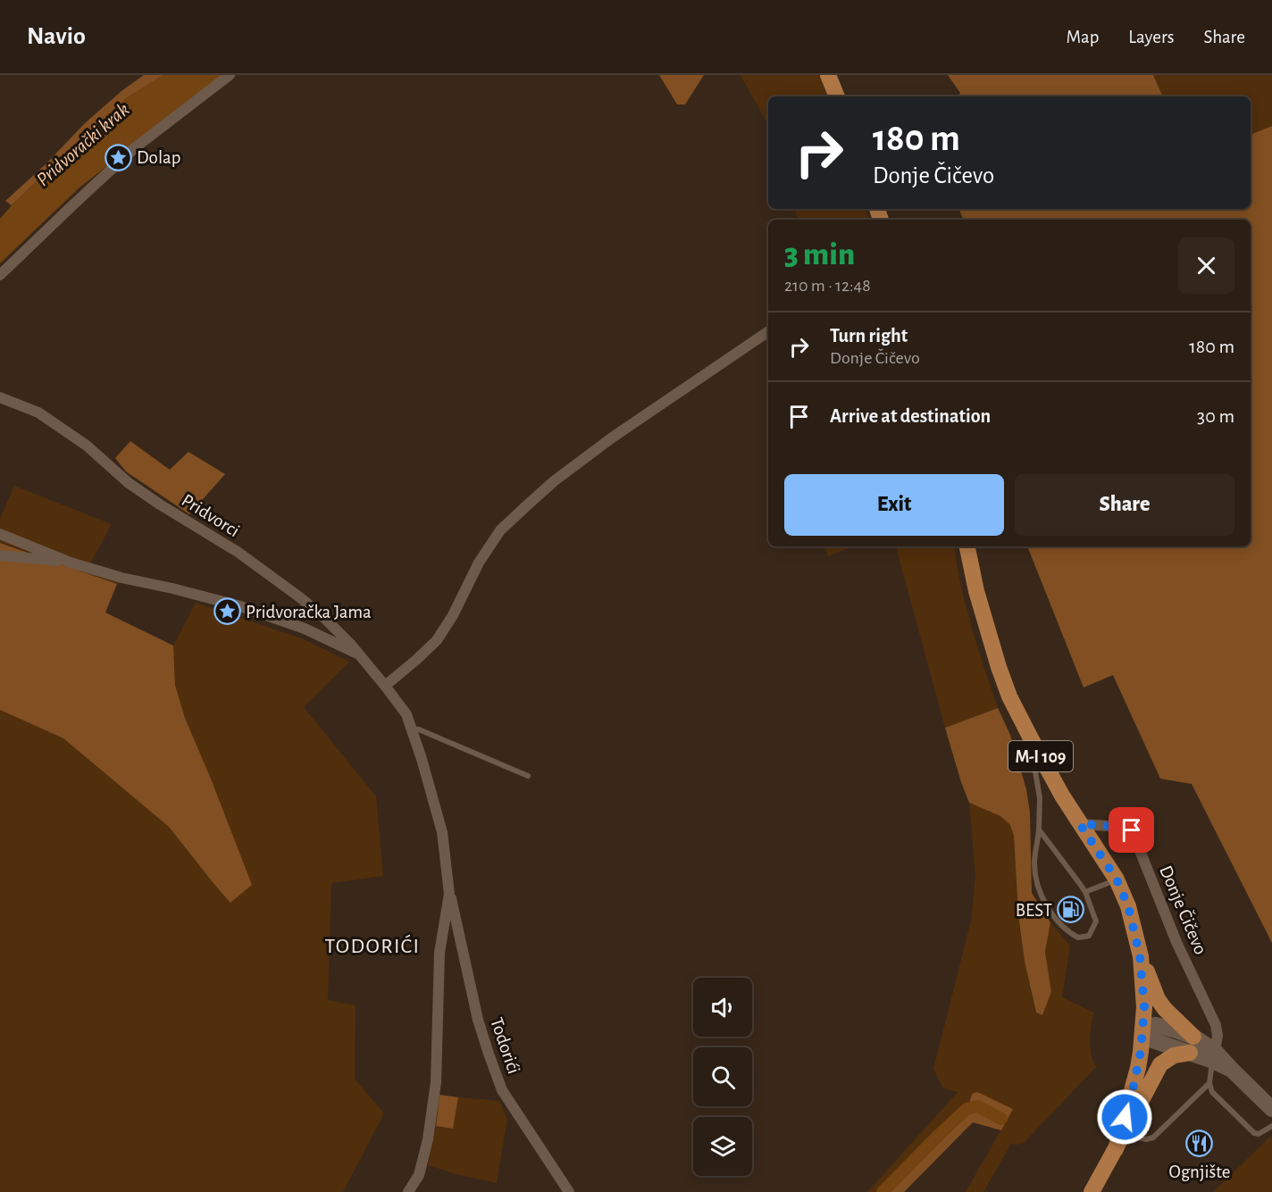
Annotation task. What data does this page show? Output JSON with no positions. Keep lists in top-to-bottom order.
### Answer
{
  "streets": {
    "main road": ["M-I 109"],
    "street": ["Pridvorci", "Donje Čičevo", "Todorići"]
  },
  "crossings": [
    ["Pridvorci", "Todorići"],
    ["M-I 109", "Donje Čičevo"]
  ],
  "districts": ["TODORIĆI"],
  "water": ["Pridvorački krak"],
  "places": {
    "place": ["Dolap", "Pridvoračka Jama"],
    "fuel station": ["BEST"],
    "restaurant": ["Ognjište"]
  },
  "page": {
    "header": "Navio",
    "nav": ["Map", "Layers", "Share"],
    "turn": ["180 m", "Donje Čičevo"],
    "heading": ["3 min", "210 m · 12:48"],
    "list": [
      {
        "name": "Turn right",
        "note": "Donje Čičevo",
        "value": "180 m"
      },
      {
        "name": "Arrive at destination",
        "value": "30 m"
      }
    ],
    "buttons": ["Exit", "Share"]
  }
}
